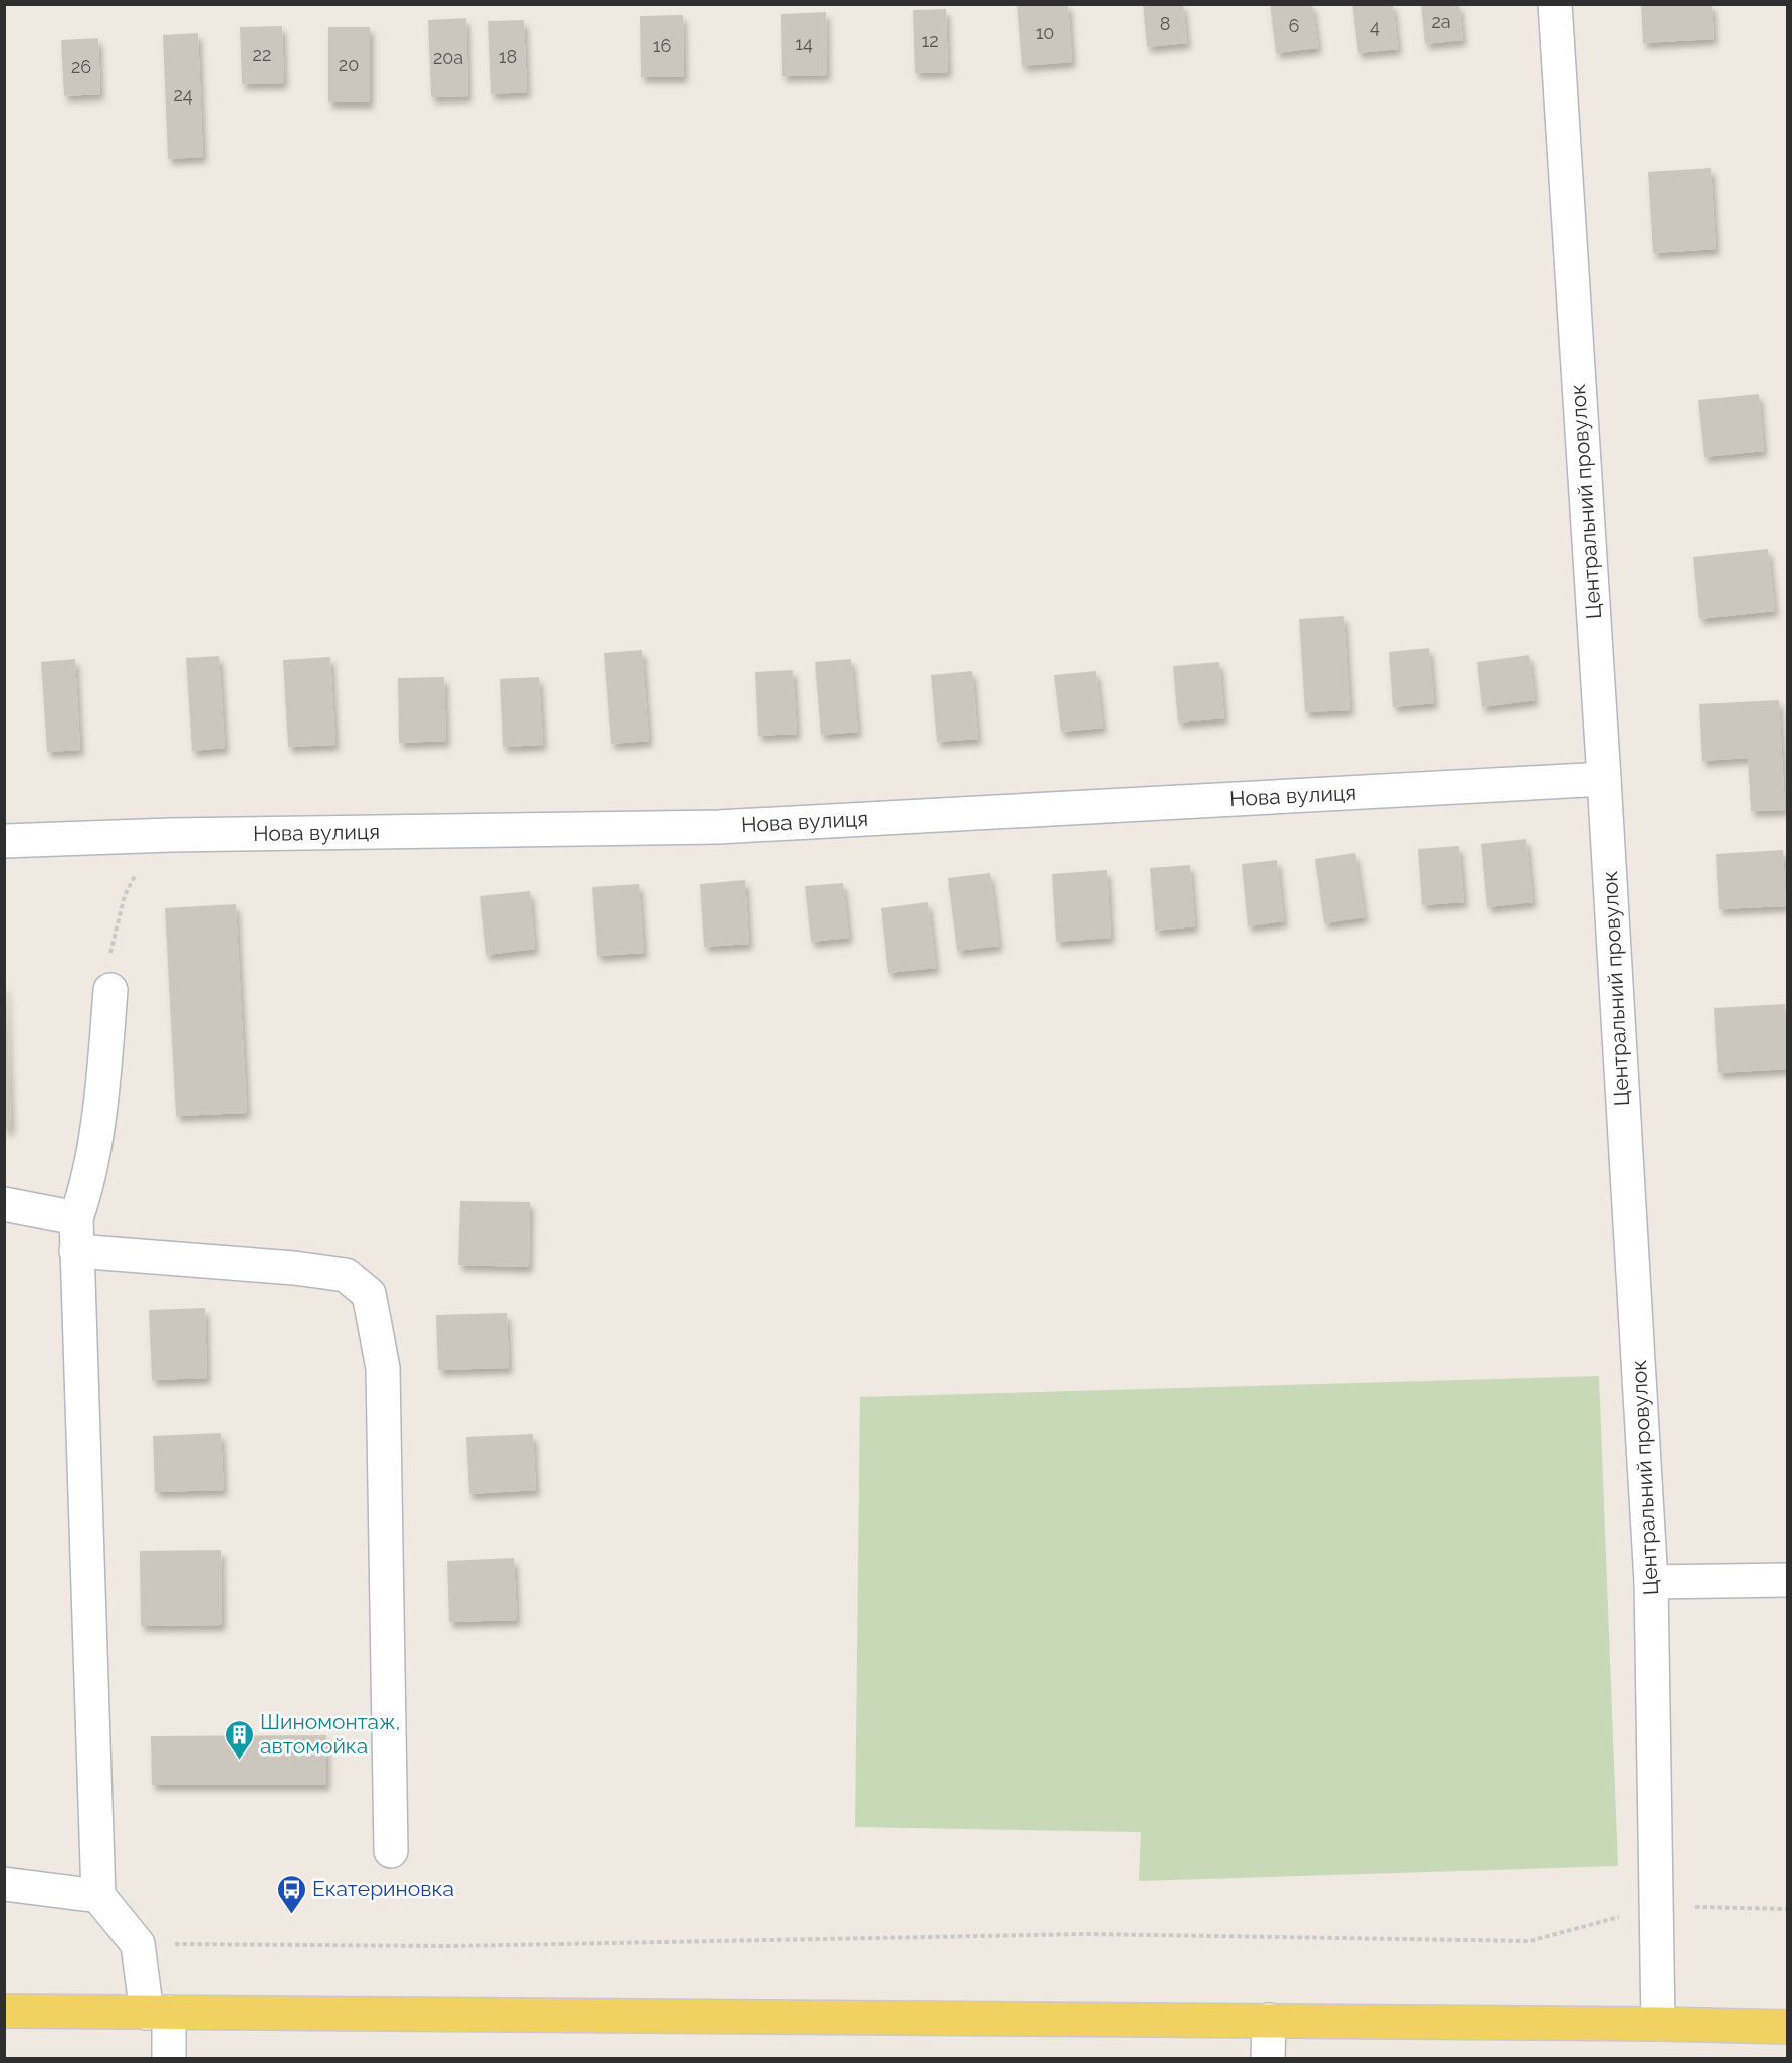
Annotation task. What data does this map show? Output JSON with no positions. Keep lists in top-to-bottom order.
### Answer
{
  "streets": {
    "street": ["Центральний провулок", "Нова вулиця"]
  },
  "crossings": [
    ["Центральний провулок", "Нова вулиця"]
  ],
  "places": {
    "building": ["Шиномонтаж, автомойка"],
    "bus stop": ["Екатериновка"]
  },
  "house_numbers": [
    "2а",
    "8",
    "6",
    "4",
    "10",
    "12",
    "14",
    "16",
    "22",
    "18",
    "20а",
    "20",
    "26",
    "24"
  ]
}
